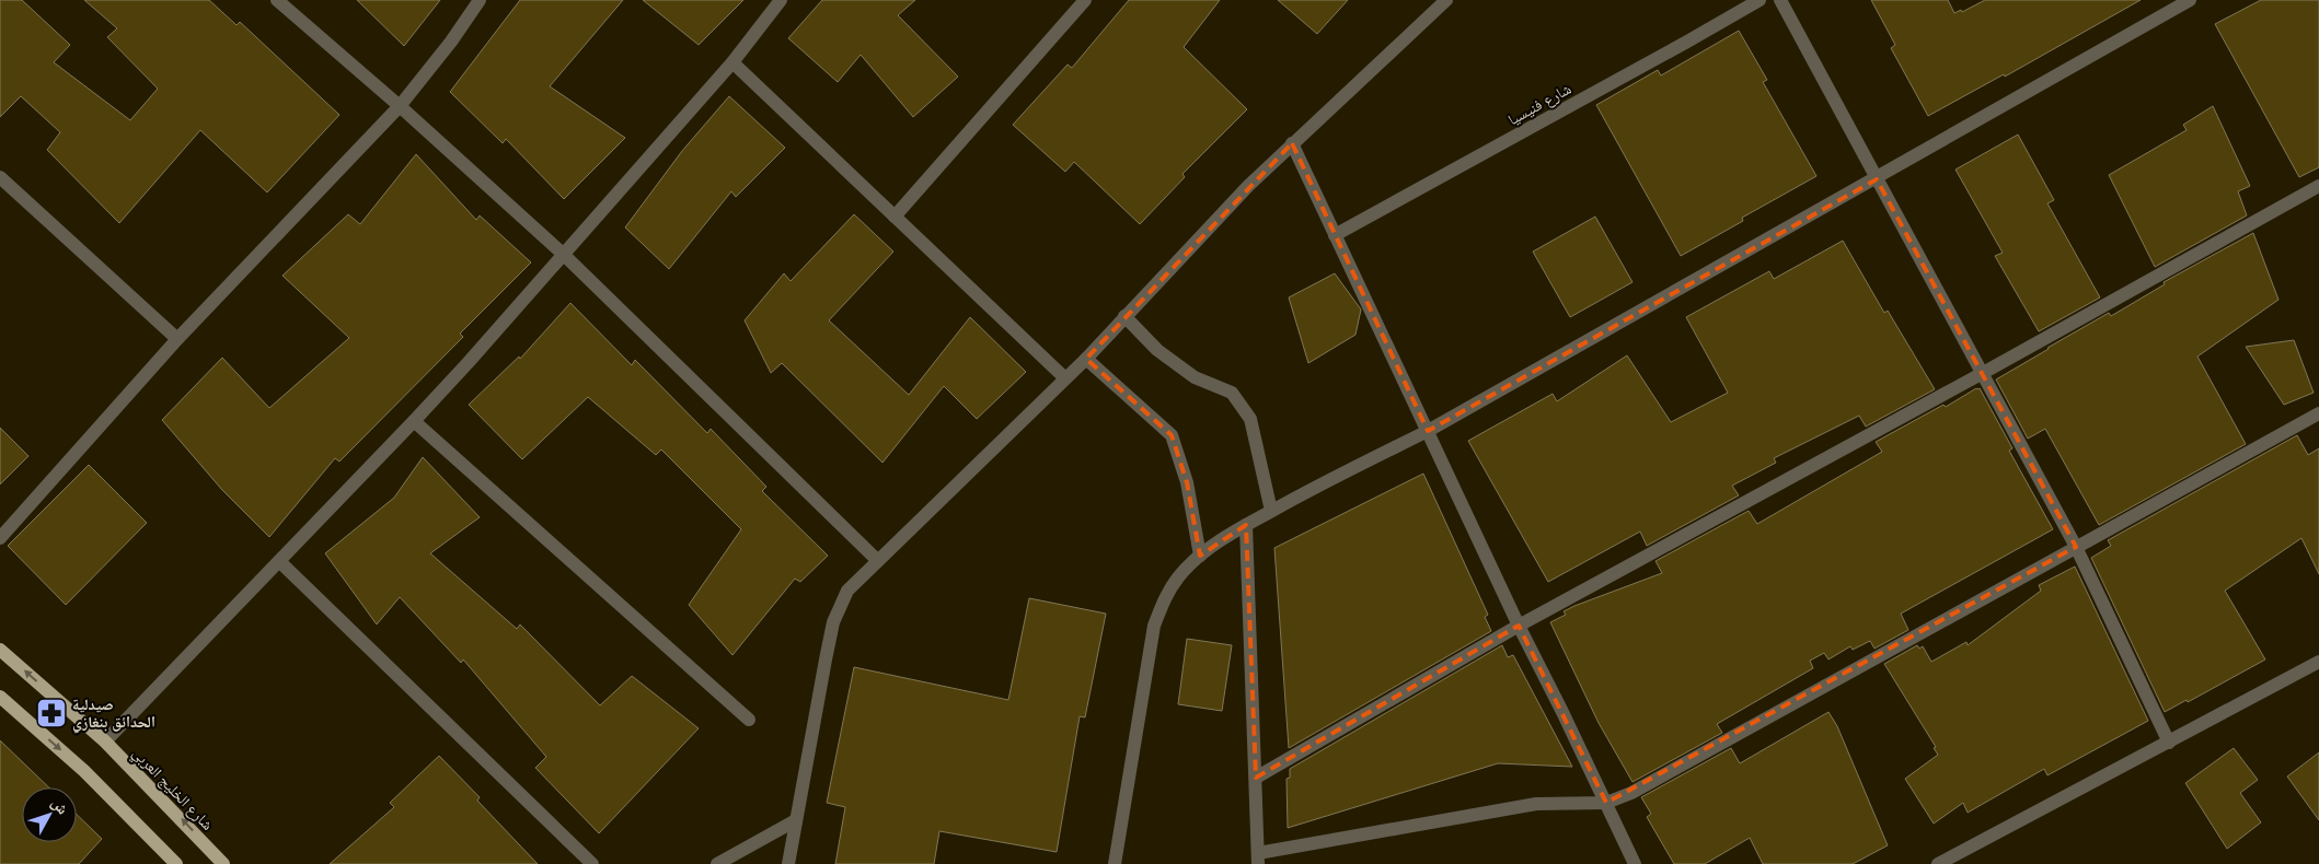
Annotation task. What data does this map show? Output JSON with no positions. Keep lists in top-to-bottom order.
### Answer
{
  "streets": {
    "main road": ["شارع الخليج العربي"],
    "street": ["شارع فنيسيا"]
  },
  "places": {
    "pharmacy": ["صيدلية الحدائق بنغازي"]
  },
  "north": "top right"
}
